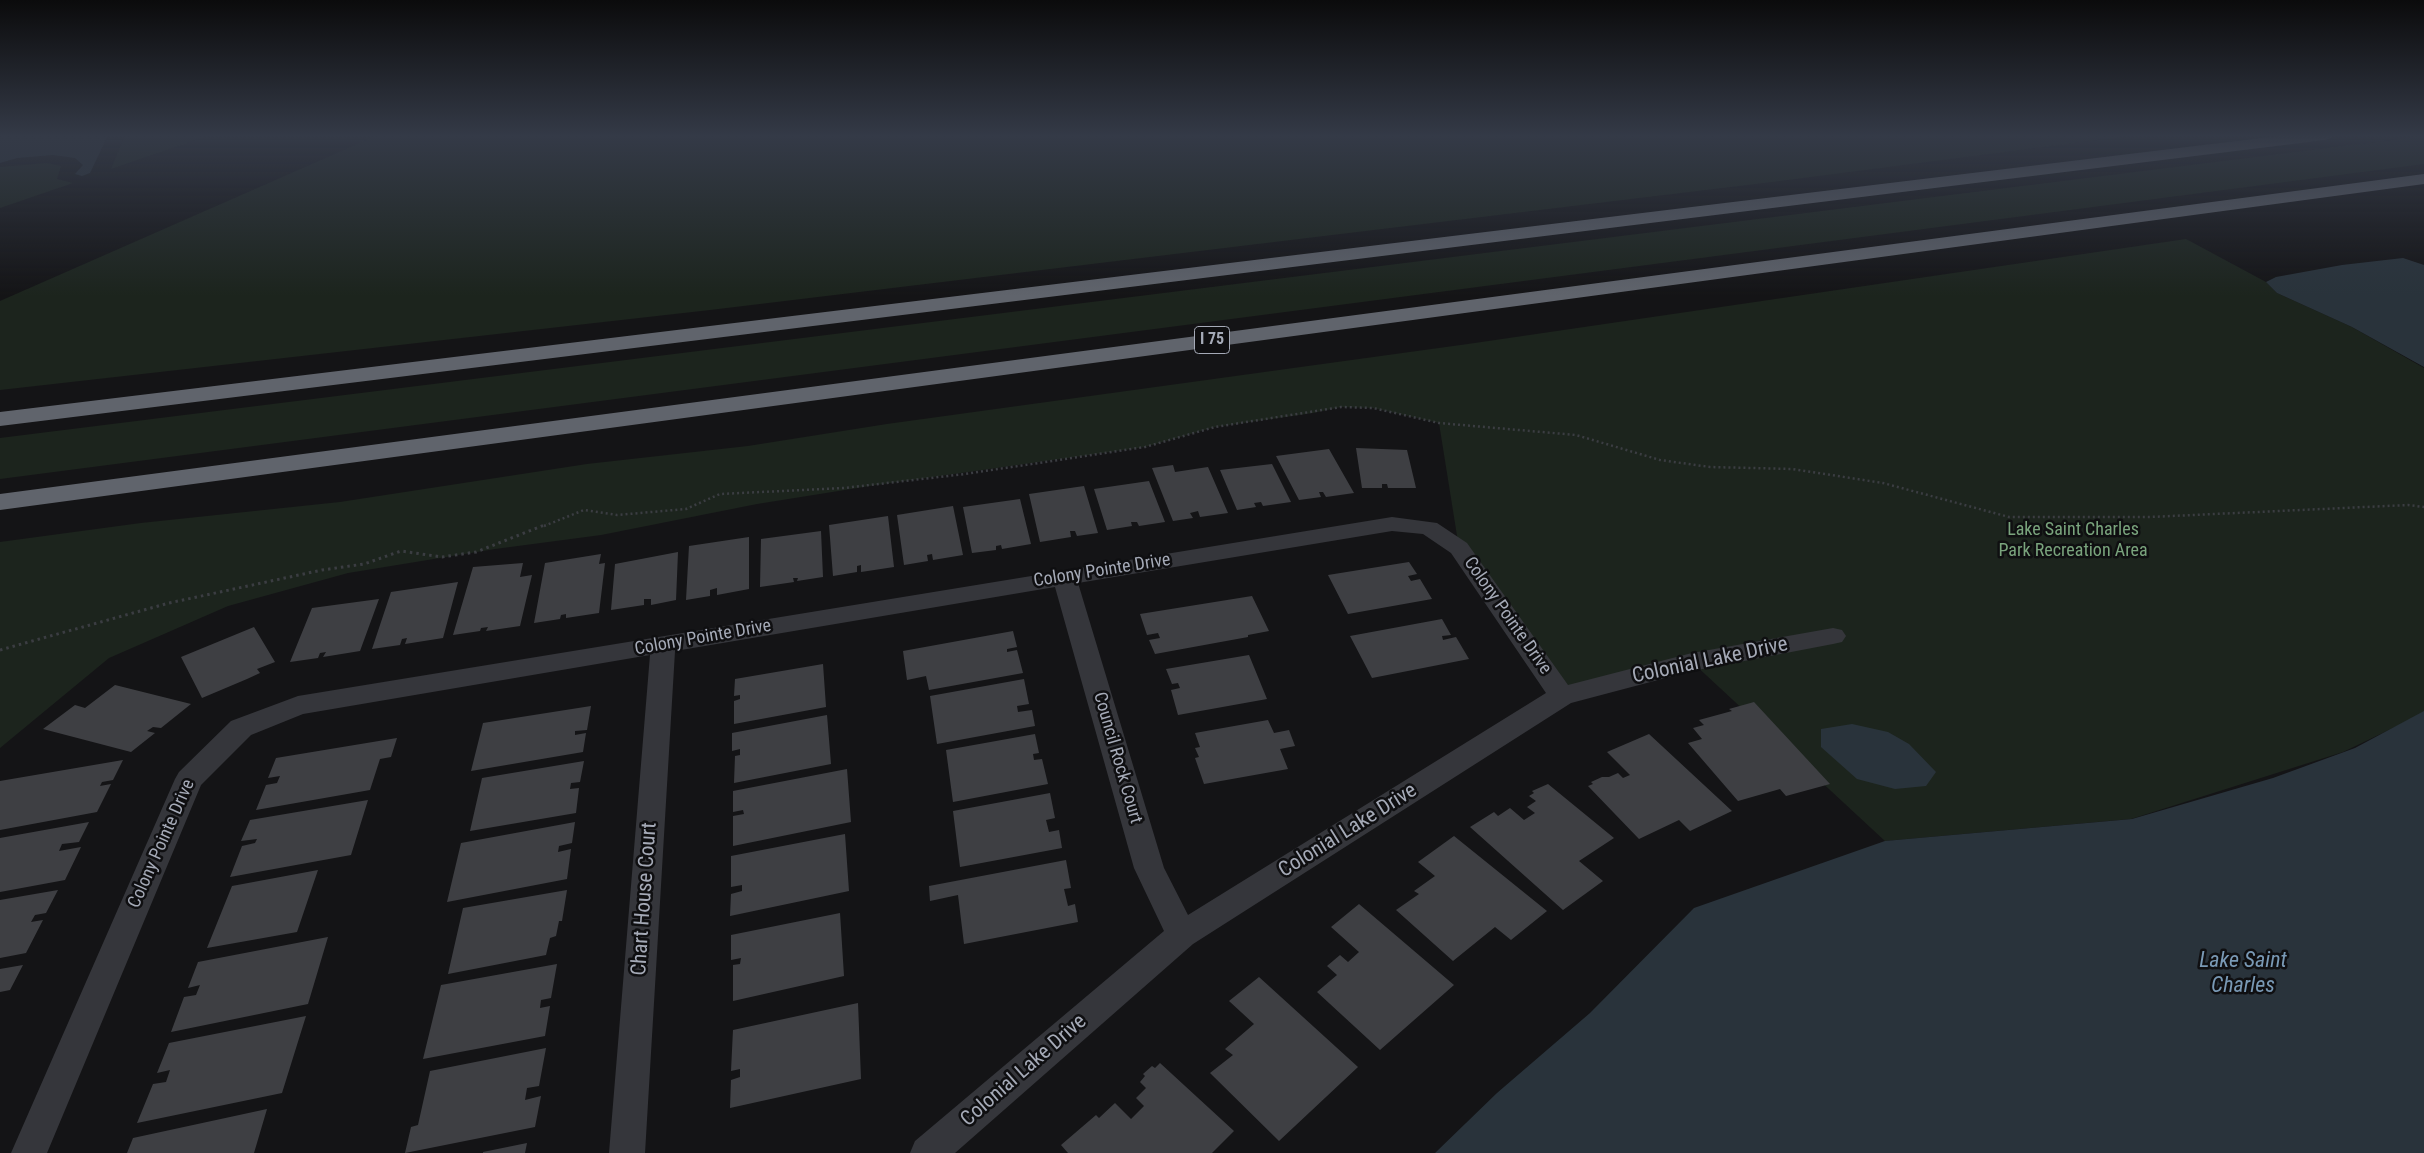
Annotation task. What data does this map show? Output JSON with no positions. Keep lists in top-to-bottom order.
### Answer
{
  "streets": {
    "highway": ["I 75"],
    "street": [
      "Colony Pointe Drive",
      "Colonial Lake Drive",
      "Council Rock Court",
      "Chart House Court"
    ]
  },
  "crossings": [
    ["Colony Pointe Drive", "Colonial Lake Drive"],
    ["Colony Pointe Drive", "Council Rock Court"],
    ["Colony Pointe Drive", "Chart House Court"],
    ["Colonial Lake Drive", "Council Rock Court"]
  ],
  "water": ["Lake Saint Charles"],
  "parks": ["Lake Saint Charles Park Recreation Area"]
}
